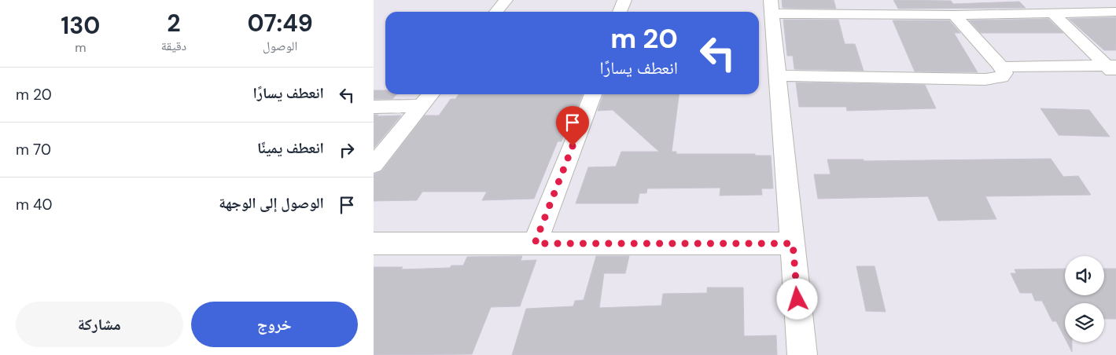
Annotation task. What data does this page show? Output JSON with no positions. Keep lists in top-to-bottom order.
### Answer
{
  "page": {
    "eta": [
      "07:49",
      "الوصول",
      "2",
      "دقيقة",
      "130",
      "m"
    ],
    "turn": ["20 m", "انعطف يسارًا"],
    "list": [
      {
        "name": "انعطف يسارًا",
        "value": "20 m"
      },
      {
        "name": "انعطف يمينًا",
        "value": "70 m"
      },
      {
        "name": "الوصول إلى الوجهة",
        "value": "40 m"
      }
    ],
    "buttons": ["خروج", "مشاركة"]
  }
}
